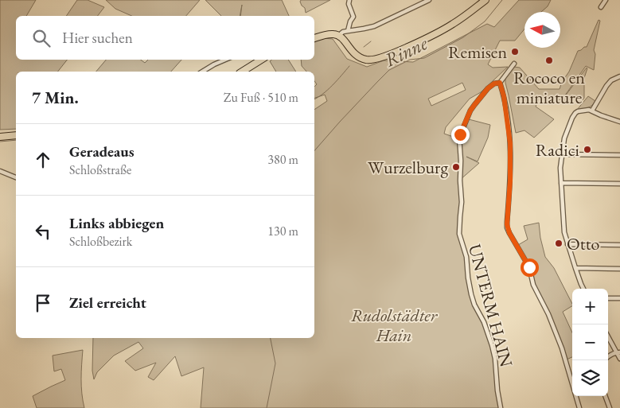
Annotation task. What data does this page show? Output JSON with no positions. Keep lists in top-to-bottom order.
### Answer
{
  "streets": {
    "street": ["UNTERM HAIN"]
  },
  "water": ["Rinne"],
  "parks": ["Rudolstädter Hain"],
  "places": [
    "Remisen",
    "Rococo en miniature",
    "Radici",
    "Wurzelburg",
    "Otto"
  ],
  "north": "left",
  "page": {
    "search": "Hier suchen",
    "heading": ["7 Min.", "Zu Fuß · 510 m"],
    "list": [
      ["Geradeaus", "Schloßstraße", "380 m"],
      ["Links abbiegen", "Schloßbezirk", "130 m"],
      "Ziel erreicht"
    ],
    "map_buttons": ["+", "−"]
  }
}
